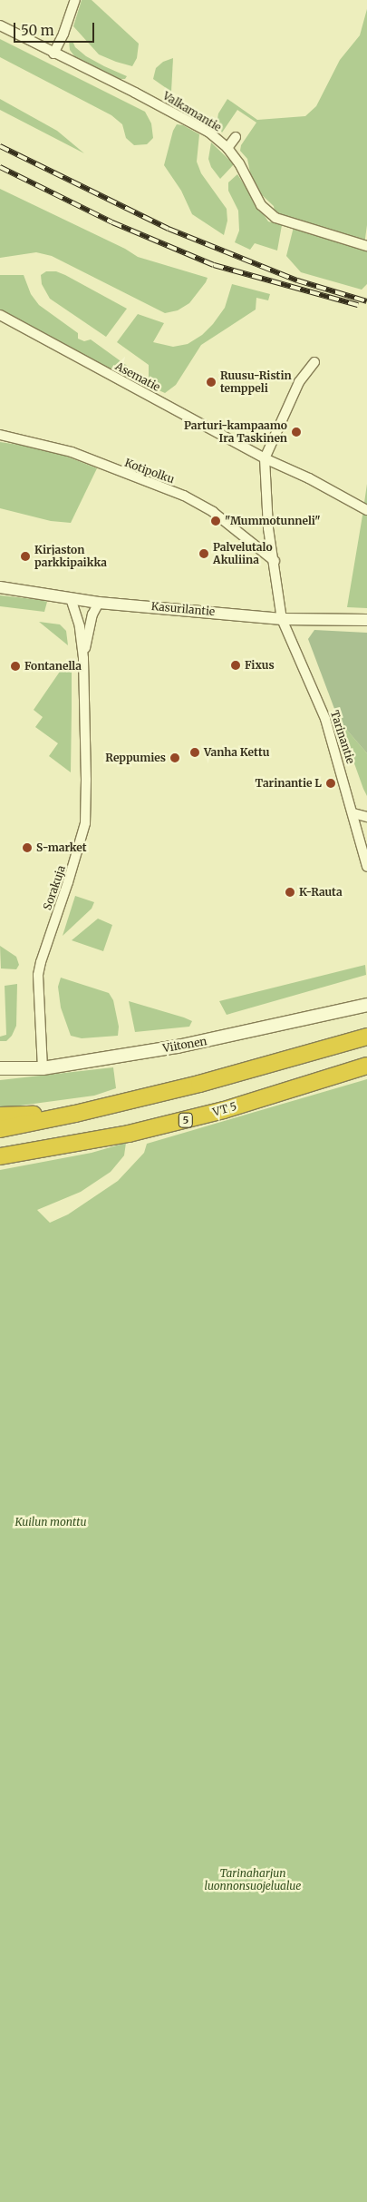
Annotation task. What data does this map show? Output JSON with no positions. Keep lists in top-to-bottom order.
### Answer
{
  "streets": {
    "highway": ["VT 5", "5"],
    "main road": ["Viitonen"],
    "street": [
      "Valkamantie",
      "Asematie",
      "Kotipolku",
      "Kasurilantie",
      "Tarinantie",
      "Sorakuja"
    ]
  },
  "crossings": [
    ["Asematie", "Tarinantie"],
    ["Kotipolku", "Tarinantie"],
    ["Kasurilantie", "Tarinantie"],
    ["Kasurilantie", "Sorakuja"],
    ["Sorakuja", "Viitonen"]
  ],
  "parks": ["Kuilun monttu", "Tarinaharjun luonnonsuojelualue"],
  "places": [
    "Ruusu-Ristin temppeli",
    "Parturi-kampaamo Ira Taskinen",
    "\"Mummotunneli\"",
    "Palvelutalo Akuliina",
    "Kirjaston parkkipaikka",
    "Fixus",
    "Fontanella",
    "Vanha Kettu",
    "Reppumies",
    "Tarinantie L",
    "S-market",
    "K-Rauta"
  ],
  "scale_bar": "50 m"
}
